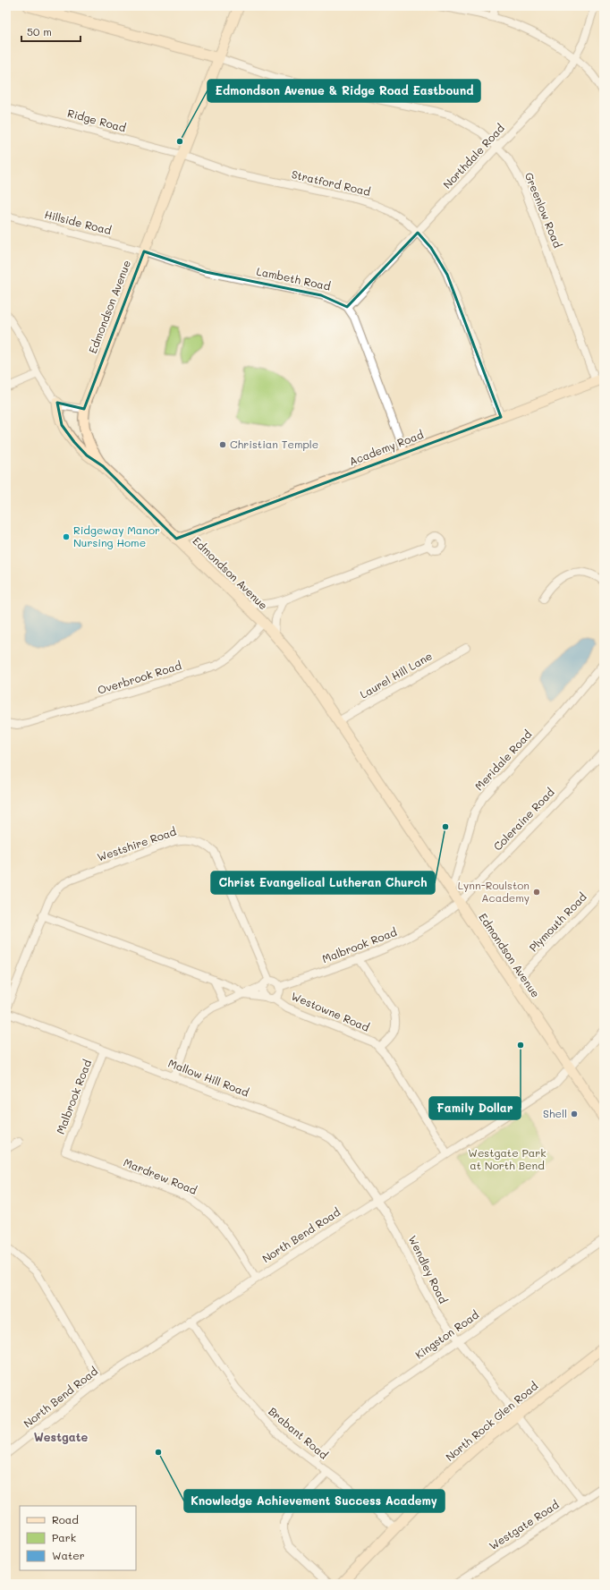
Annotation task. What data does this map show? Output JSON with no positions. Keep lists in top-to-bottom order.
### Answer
{
  "streets": {
    "main road": ["Edmondson Avenue", "Academy Road", "North Rock Glen Road"],
    "street": [
      "Ridge Road",
      "Northdale Road",
      "Stratford Road",
      "Greenlow Road",
      "Hillside Road",
      "Lambeth Road",
      "Laurel Hill Lane",
      "Overbrook Road",
      "Meridale Road",
      "Coleraine Road",
      "Westshire Road",
      "Plymouth Road",
      "Malbrook Road",
      "Westowne Road",
      "Mallow Hill Road",
      "Mardrew Road",
      "North Bend Road",
      "Wendley Road",
      "Kingston Road",
      "Brabant Road",
      "Westgate Road"
    ]
  },
  "crossings": [
    ["Ridge Road", "Stratford Road"],
    ["Ridge Road", "Edmondson Avenue"],
    ["Northdale Road", "Stratford Road"],
    ["Northdale Road", "Greenlow Road"],
    ["Northdale Road", "Lambeth Road"],
    ["Stratford Road", "Edmondson Avenue"],
    ["Stratford Road", "Academy Road"],
    ["Greenlow Road", "Edmondson Avenue"],
    ["Greenlow Road", "Academy Road"],
    ["Hillside Road", "Lambeth Road"],
    ["Hillside Road", "Edmondson Avenue"],
    ["Lambeth Road", "Edmondson Avenue"],
    ["Edmondson Avenue", "Academy Road"],
    ["Edmondson Avenue", "Laurel Hill Lane"],
    ["Edmondson Avenue", "Overbrook Road"],
    ["Edmondson Avenue", "Meridale Road"],
    ["Edmondson Avenue", "Coleraine Road"],
    ["Edmondson Avenue", "Plymouth Road"],
    ["Edmondson Avenue", "Malbrook Road"],
    ["Edmondson Avenue", "North Bend Road"],
    ["Coleraine Road", "Malbrook Road"],
    ["Westshire Road", "Malbrook Road"],
    ["Westshire Road", "Westowne Road"],
    ["Malbrook Road", "Westowne Road"],
    ["Malbrook Road", "Mallow Hill Road"],
    ["Malbrook Road", "Mardrew Road"],
    ["Westowne Road", "North Bend Road"],
    ["Mallow Hill Road", "North Bend Road"],
    ["Mallow Hill Road", "Wendley Road"],
    ["Mardrew Road", "North Bend Road"],
    ["North Bend Road", "Wendley Road"],
    ["North Bend Road", "Brabant Road"],
    ["Wendley Road", "Kingston Road"],
    ["Wendley Road", "North Rock Glen Road"],
    ["Wendley Road", "Westgate Road"],
    ["Kingston Road", "Brabant Road"],
    ["North Rock Glen Road", "Brabant Road"]
  ],
  "districts": ["Westgate"],
  "parks": ["Westgate Park at North Bend"],
  "places": [
    "Edmondson Avenue & Ridge Road Eastbound",
    "Christian Temple",
    "Ridgeway Manor Nursing Home",
    "Christ Evangelical Lutheran Church",
    "Lynn-Roulston Academy",
    "Family Dollar",
    "Shell",
    "Knowledge Achievement Success Academy"
  ],
  "legend": ["Road", "Park", "Water"],
  "scale_bar": "50 m"
}
